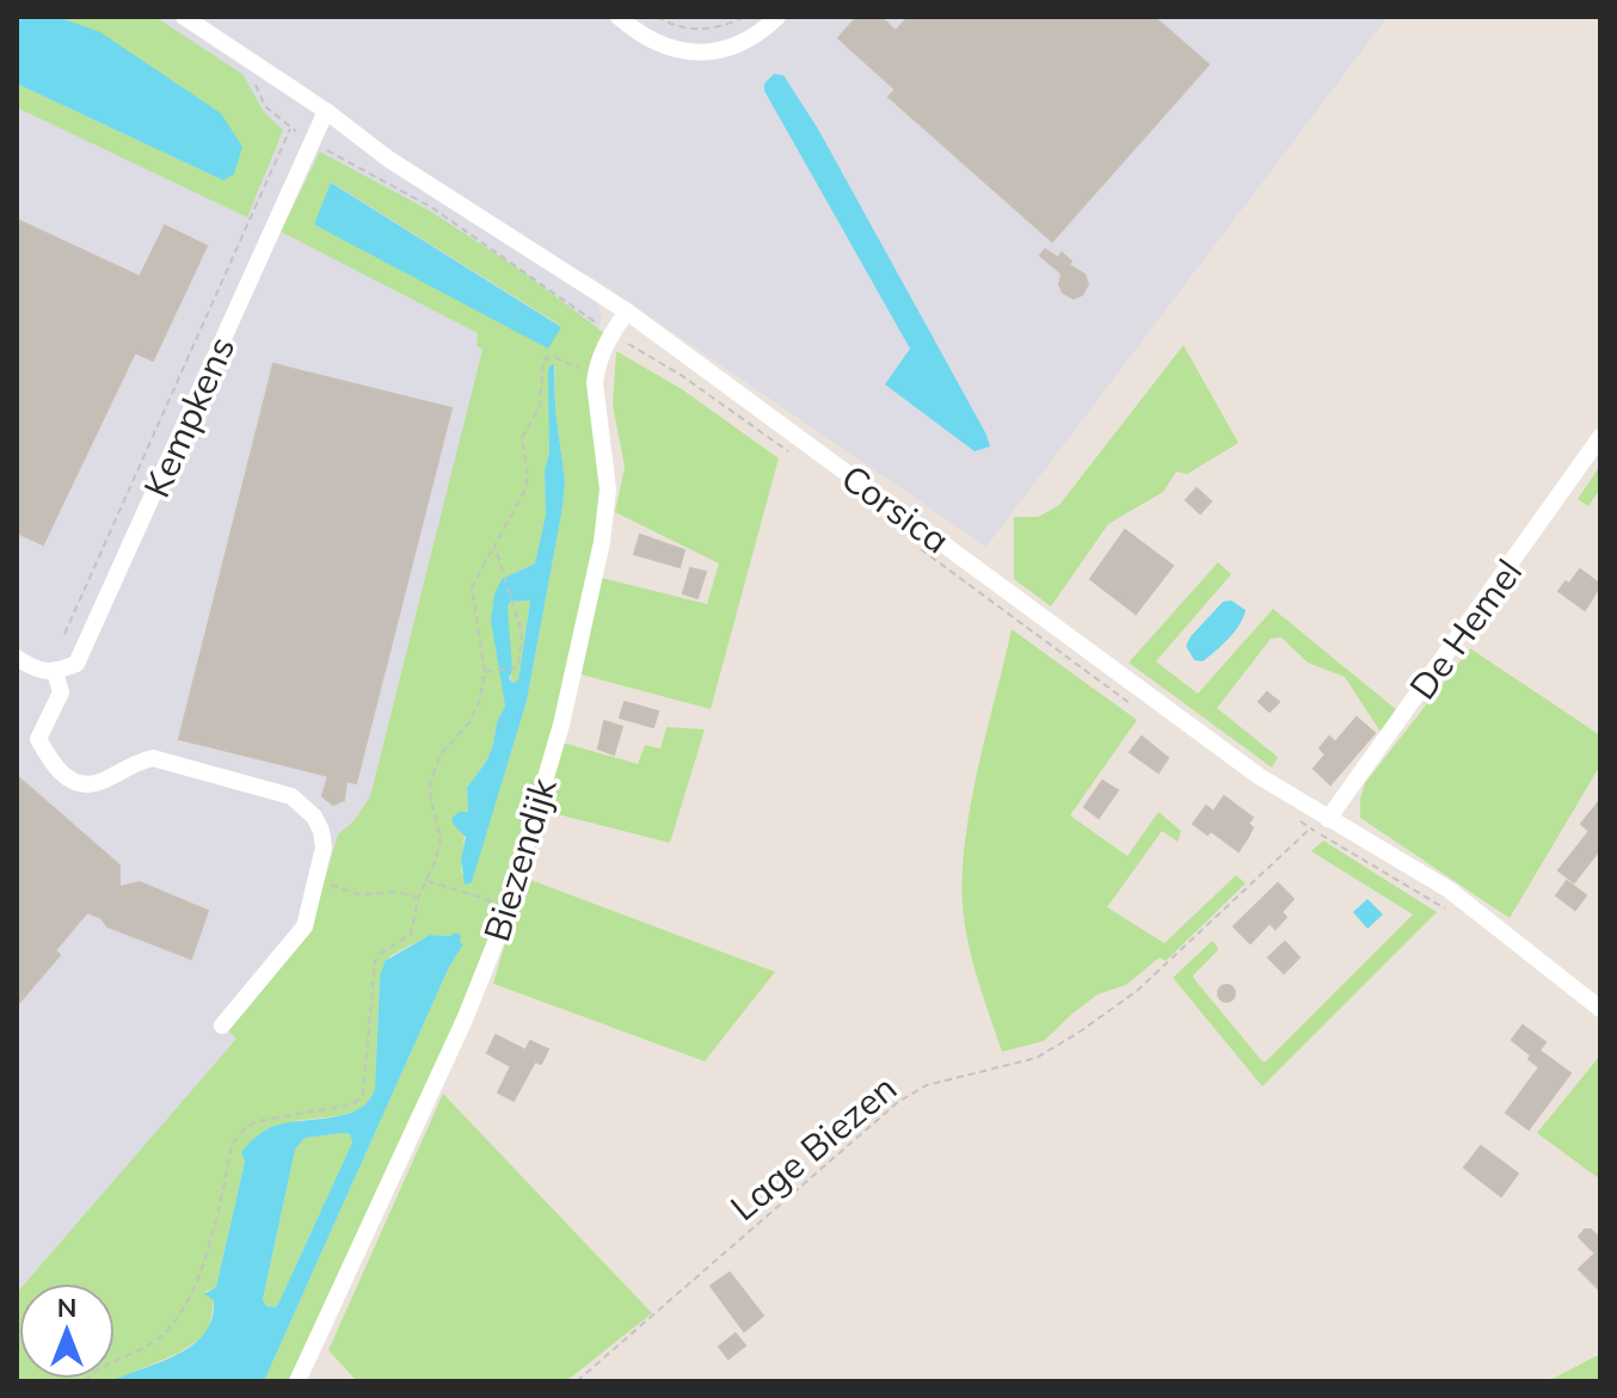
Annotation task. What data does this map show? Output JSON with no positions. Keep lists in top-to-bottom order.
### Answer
{
  "streets": {
    "street": [
      "Kempkens",
      "Corsica",
      "De Hemel",
      "Biezendijk"
    ],
    "path": ["Lage Biezen"]
  },
  "crossings": [
    ["Kempkens", "Corsica"],
    ["Corsica", "De Hemel"],
    ["Corsica", "Biezendijk"],
    ["Corsica", "Lage Biezen"],
    ["De Hemel", "Lage Biezen"]
  ],
  "north": "top"
}
